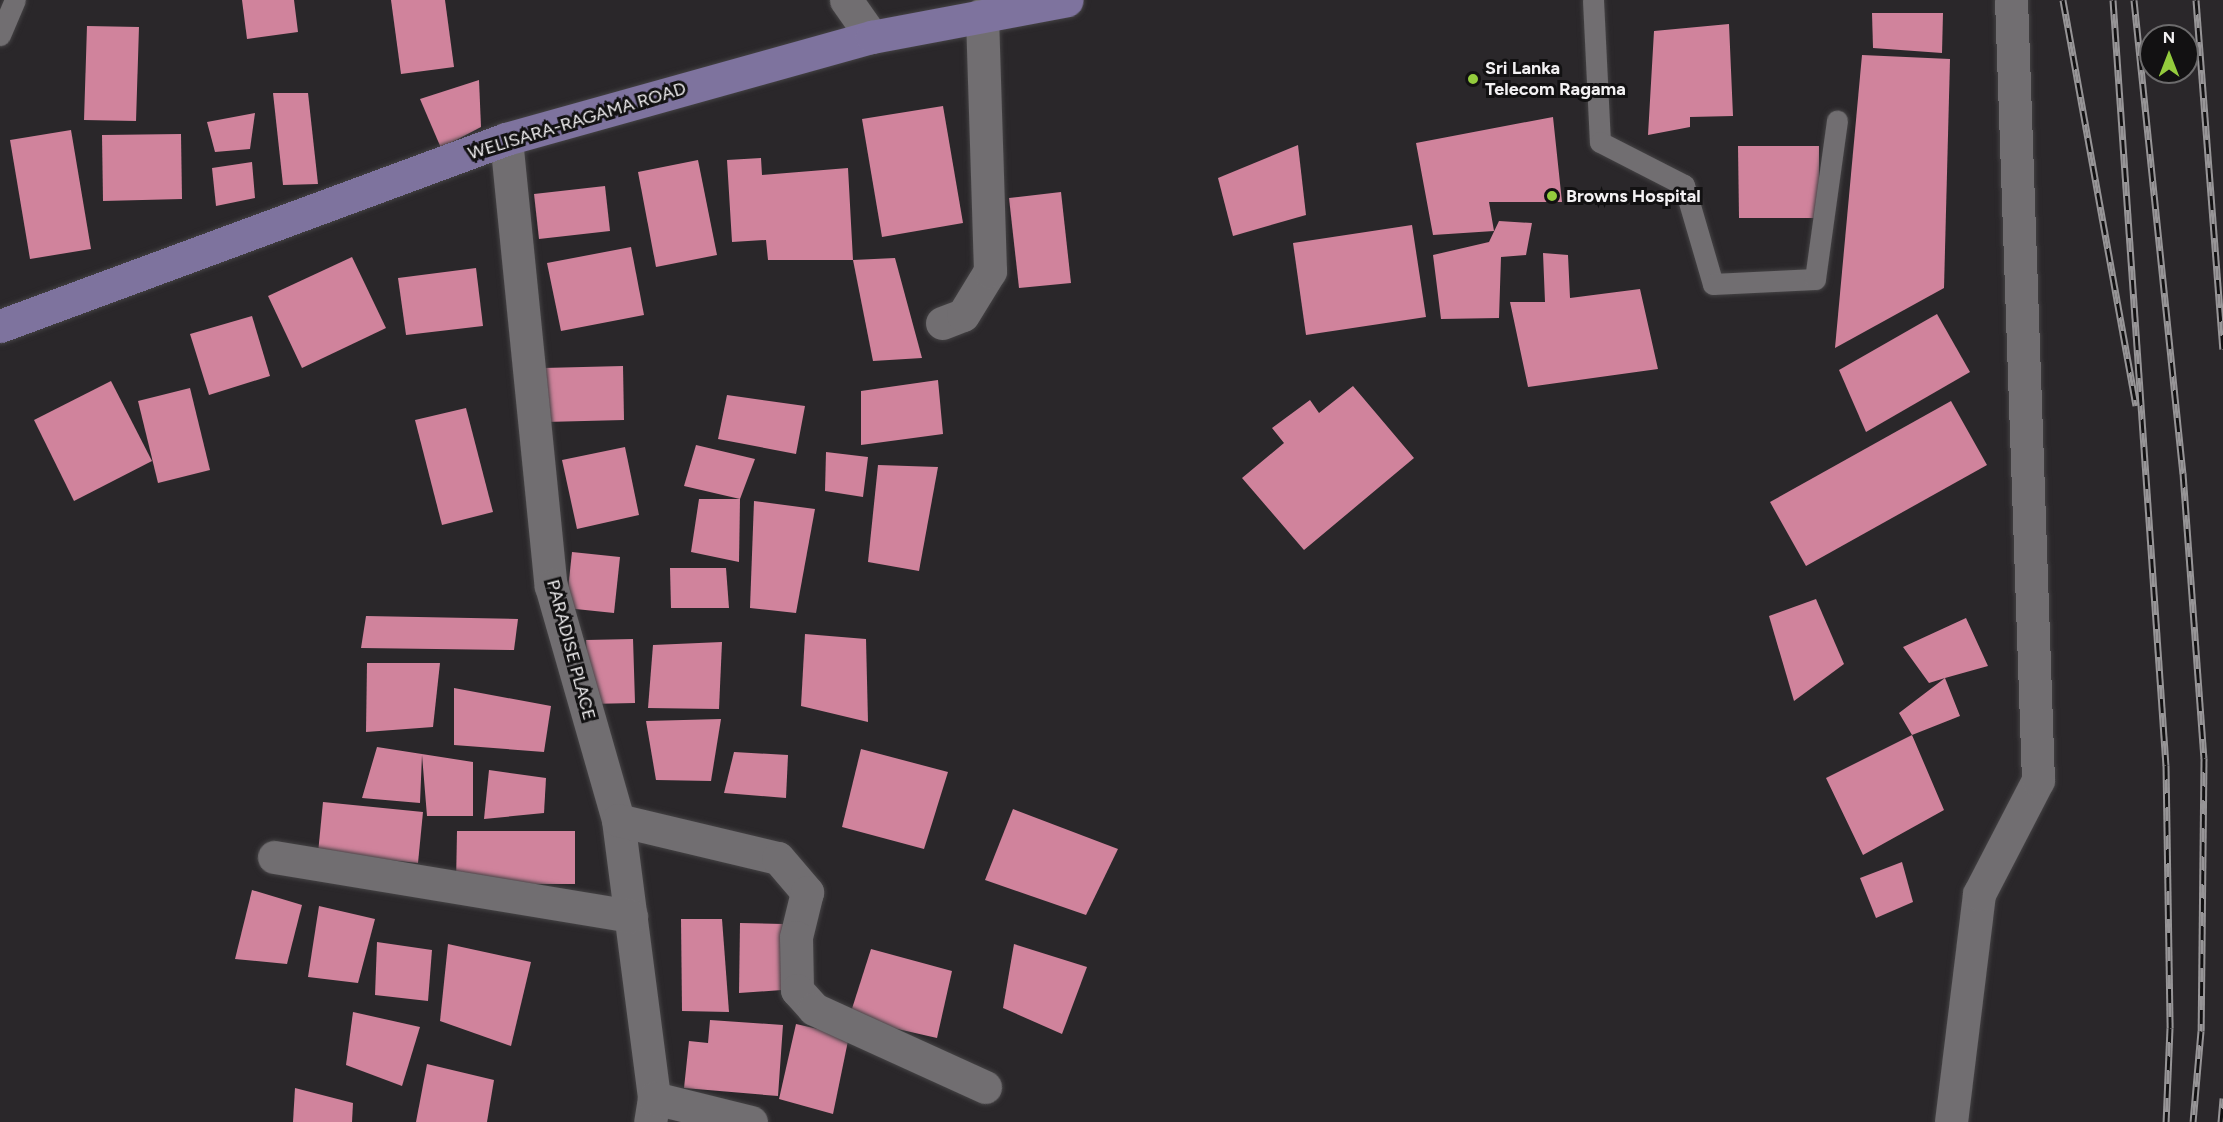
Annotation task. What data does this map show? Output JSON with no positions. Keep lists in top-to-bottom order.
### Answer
{
  "streets": {
    "main road": ["WELISARA-RAGAMA ROAD"],
    "street": ["PARADISE PLACE"]
  },
  "crossings": [
    ["WELISARA-RAGAMA ROAD", "PARADISE PLACE"]
  ],
  "places": ["Sri Lanka Telecom Ragama", "Browns Hospital"],
  "north": "top"
}
